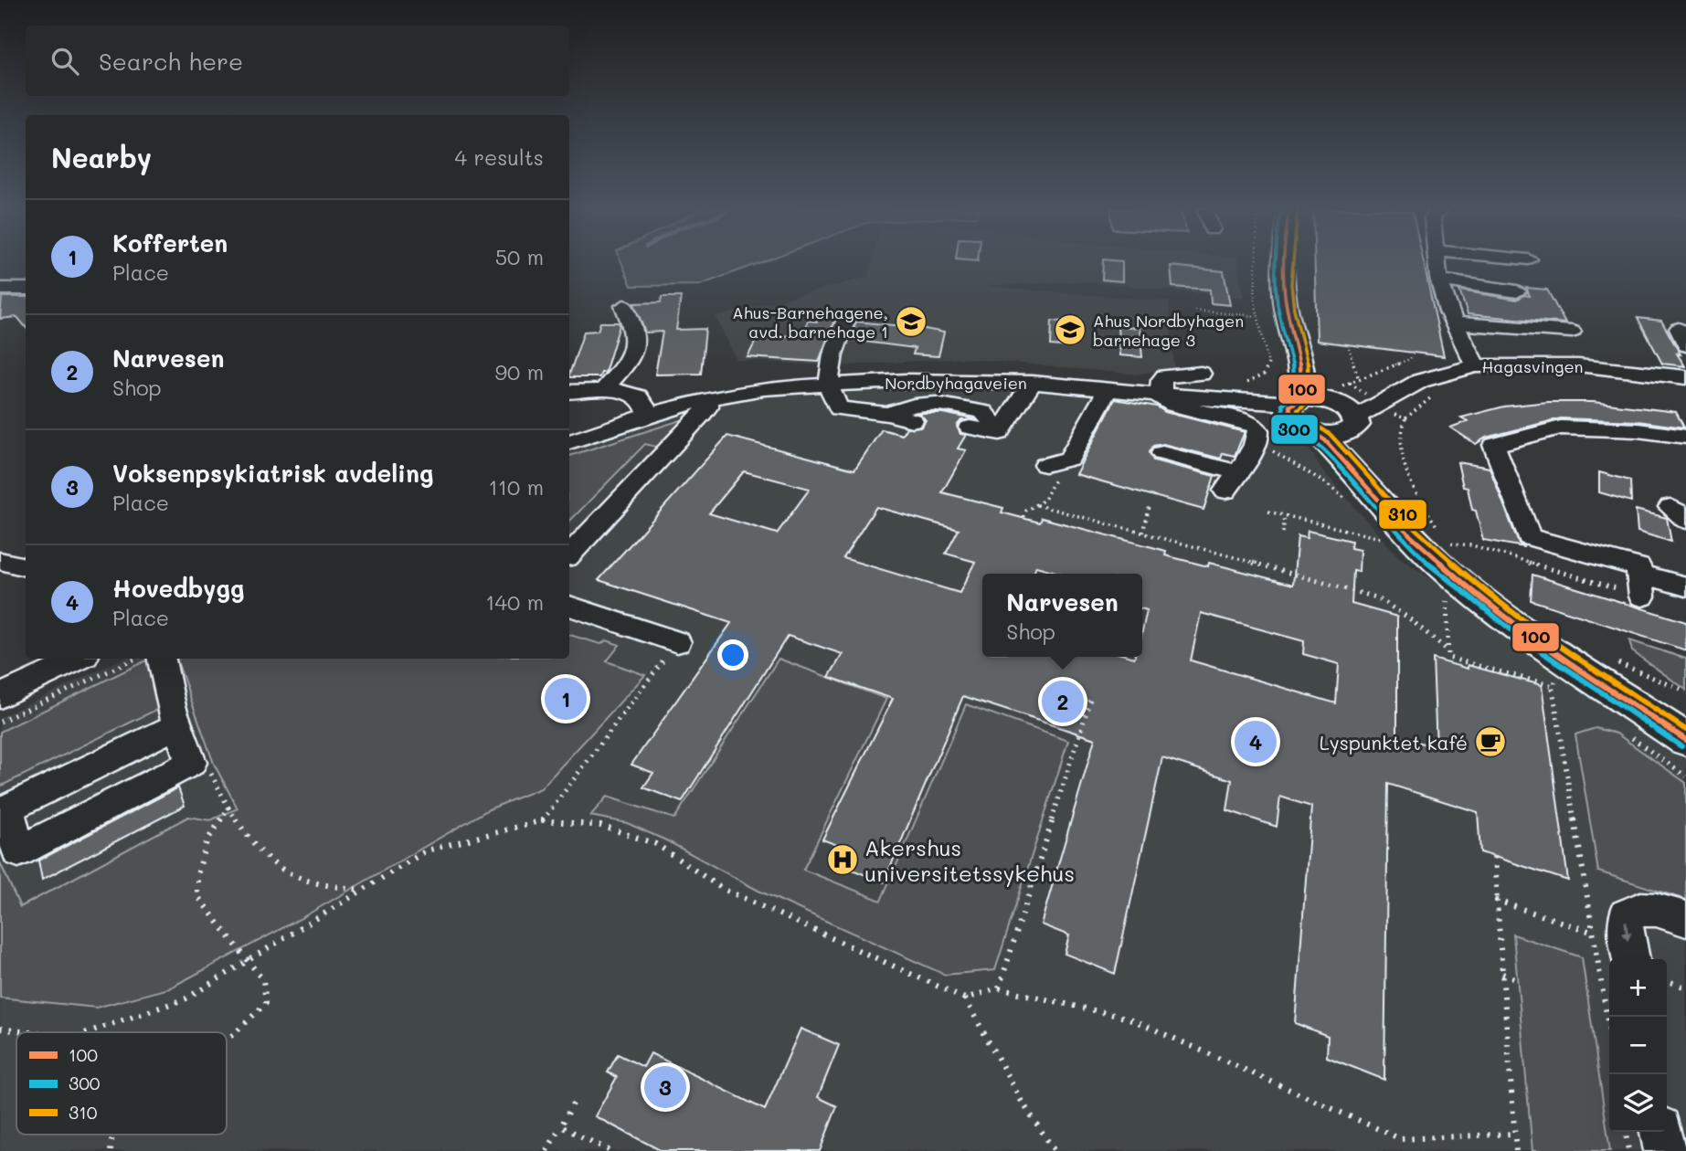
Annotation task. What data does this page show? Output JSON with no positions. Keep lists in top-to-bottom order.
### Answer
{
  "streets": {
    "street": ["Hagasvingen", "Nordbyhagaveien"]
  },
  "places": {
    "school or university": ["Ahus-Barnehagene, avd. barnehage 1", "Ahus Nordbyhagen barnehage 3"],
    "cafe": ["Lyspunktet kafé"],
    "hospital": ["Akershus universitetssykehus"]
  },
  "lines": ["transit line 100", "transit line 300", "transit line 310"],
  "legend": ["100", "300", "310"],
  "page": {
    "search": "Search here",
    "heading": ["Nearby", "4 results"],
    "list": [
      {
        "mark": "1",
        "name": "Kofferten",
        "note": "Place",
        "value": "50 m"
      },
      {
        "mark": "2",
        "name": "Narvesen",
        "note": "Shop",
        "value": "90 m"
      },
      {
        "mark": "3",
        "name": "Voksenpsykiatrisk avdeling",
        "note": "Place",
        "value": "110 m"
      },
      {
        "mark": "4",
        "name": "Hovedbygg",
        "note": "Place",
        "value": "140 m"
      }
    ],
    "popup": ["Narvesen", "Shop"],
    "pins": [
      "1",
      "2",
      "4",
      "3"
    ],
    "map_buttons": ["+", "−"]
  }
}
